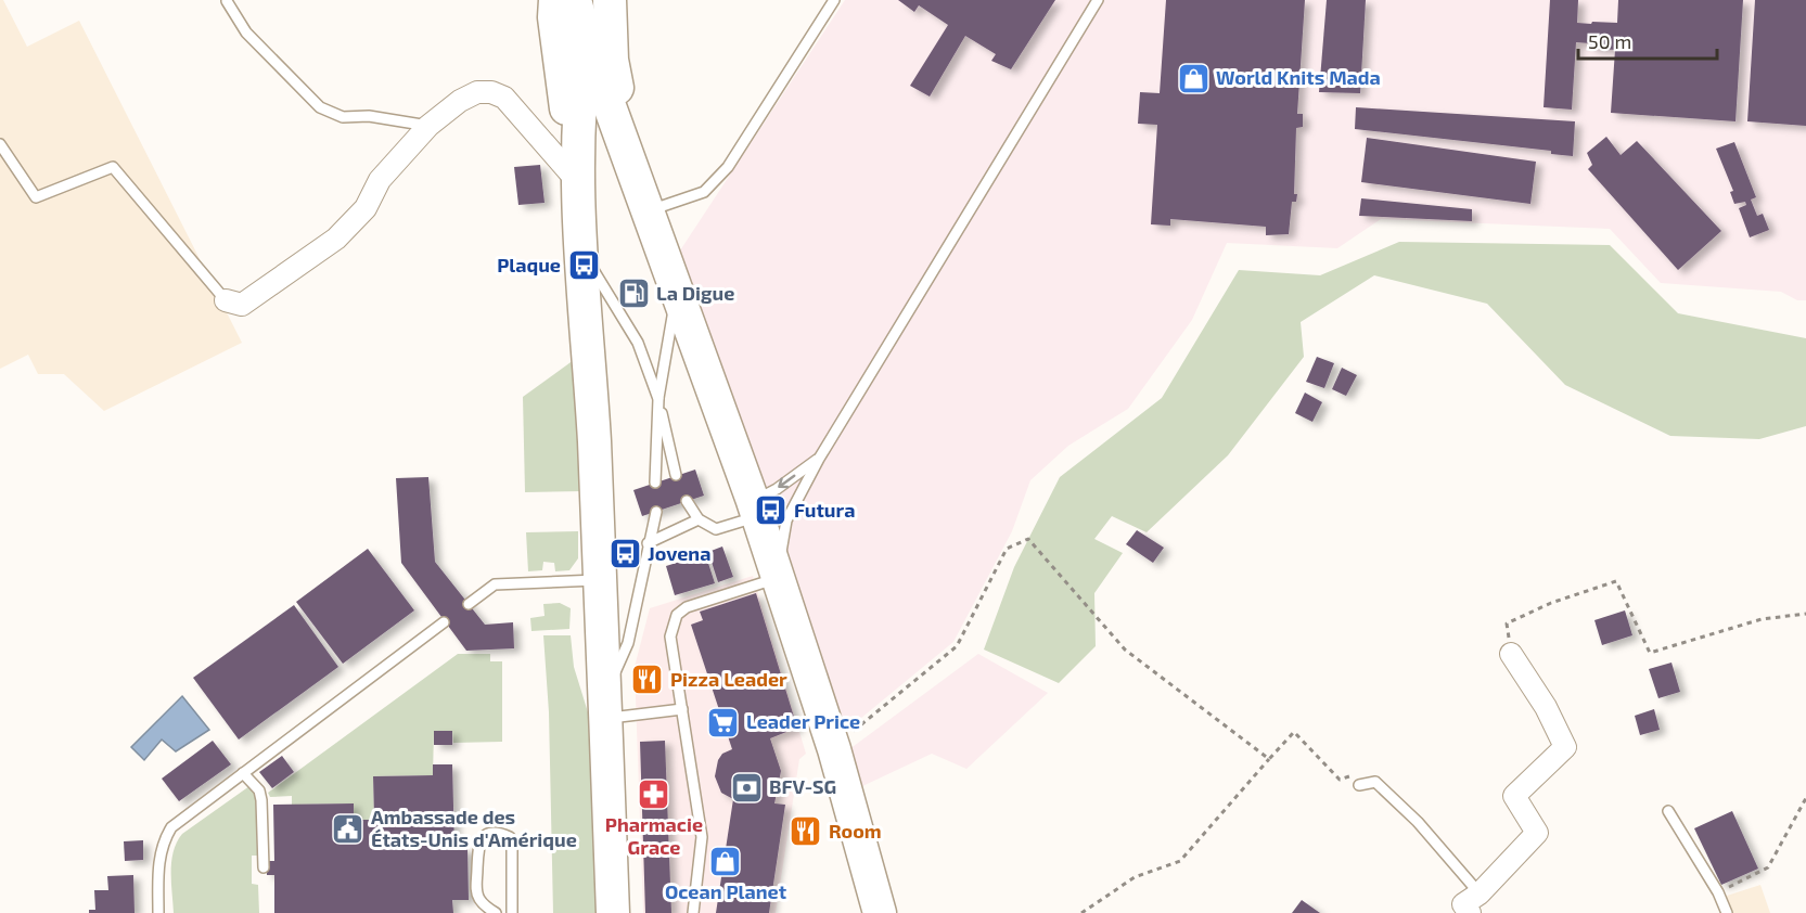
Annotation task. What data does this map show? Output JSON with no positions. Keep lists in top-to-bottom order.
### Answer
{
  "places": {
    "shop": ["World Knits Mada", "Ocean Planet"],
    "bus stop": ["Plaque", "Futura", "Jovena"],
    "fuel station": ["La Digue"],
    "restaurant": ["Pizza Leader", "Room"],
    "supermarket": ["Leader Price"],
    "bank": ["BFV-SG"],
    "pharmacy": ["Pharmacie Grace"],
    "public building": ["Ambassade des États-Unis d'Amérique"]
  },
  "scale_bar": "50 m"
}
